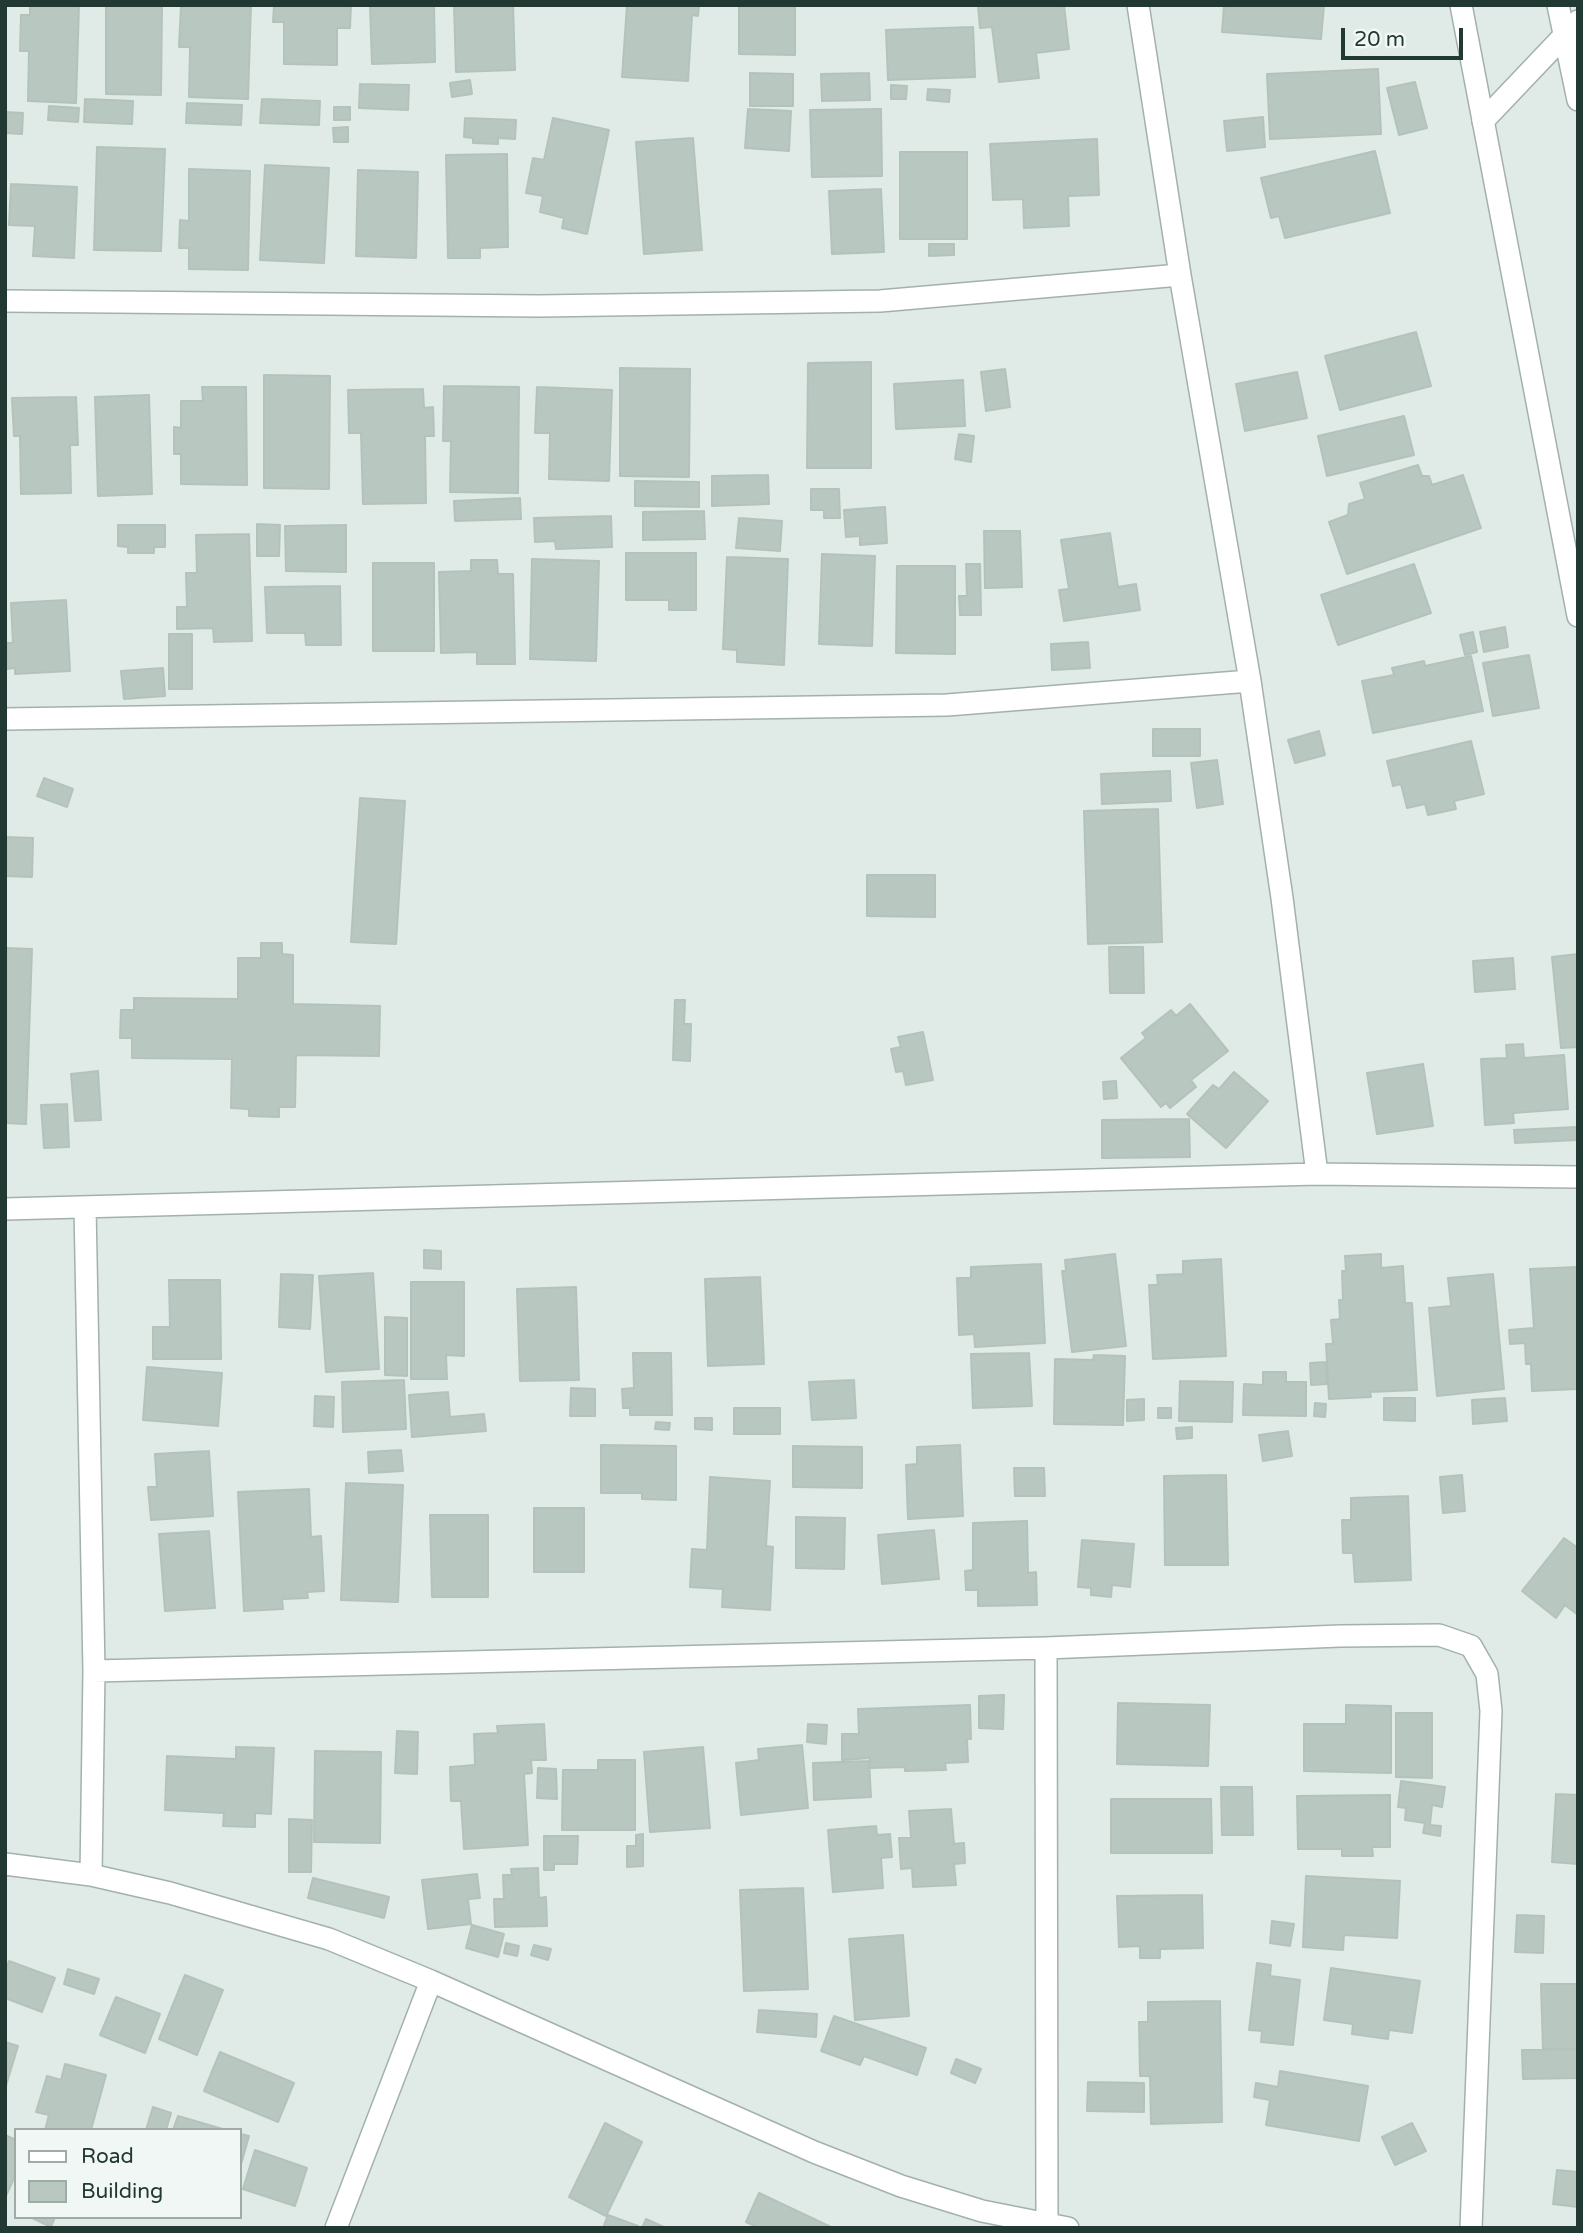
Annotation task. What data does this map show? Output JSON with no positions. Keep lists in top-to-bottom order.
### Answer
{
  "legend": ["Road", "Building"],
  "scale_bar": "20 m"
}
